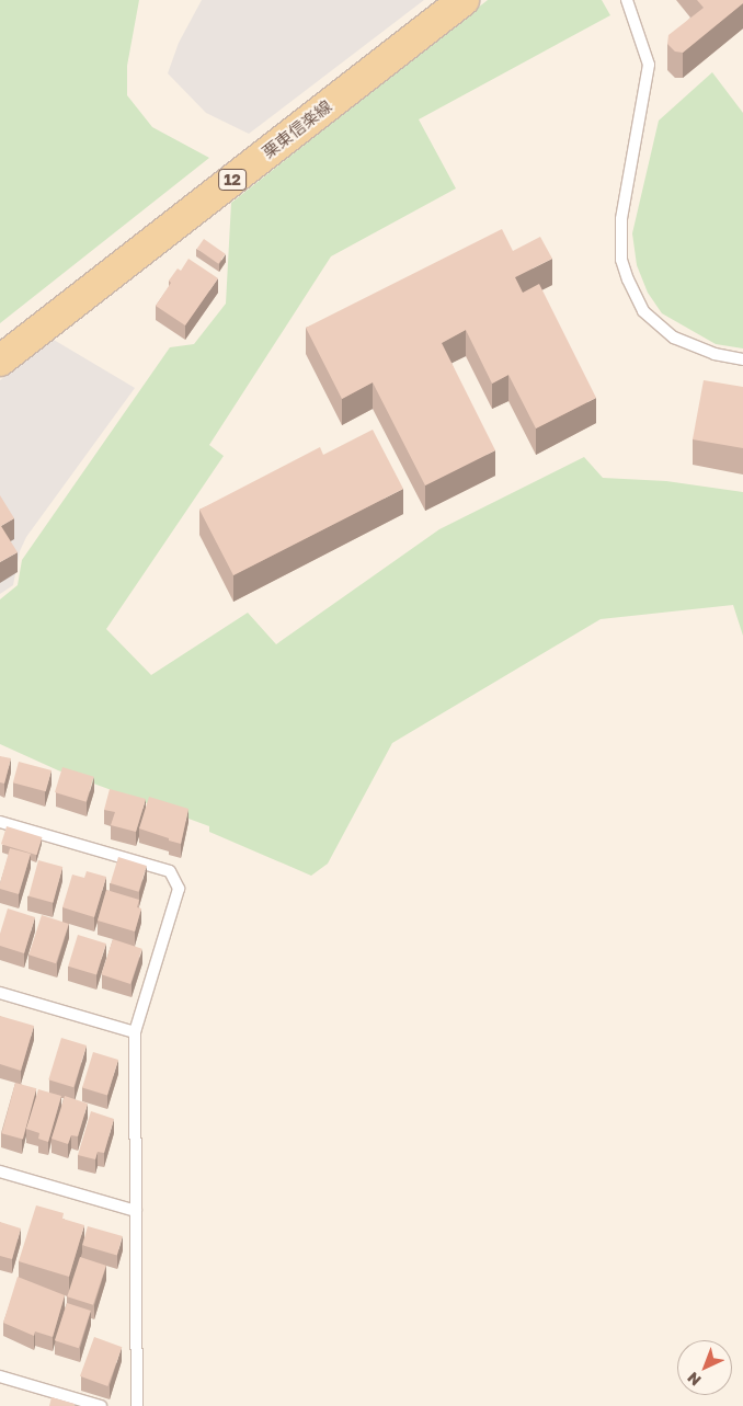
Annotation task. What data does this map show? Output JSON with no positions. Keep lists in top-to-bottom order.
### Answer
{
  "streets": {
    "main road": ["栗東信楽線", "12"]
  },
  "north": "bottom left"
}
